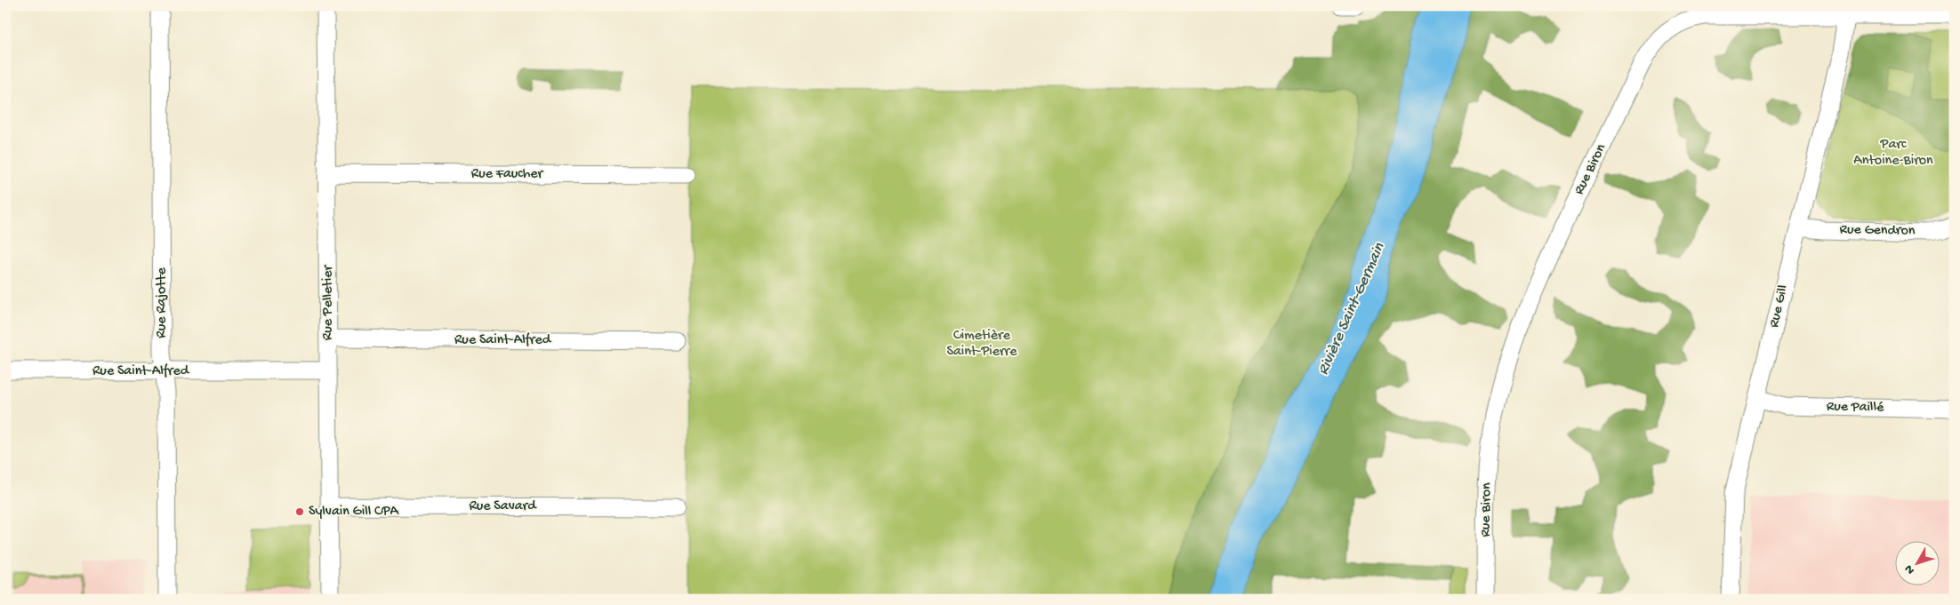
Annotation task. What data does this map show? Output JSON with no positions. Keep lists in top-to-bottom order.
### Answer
{
  "streets": {
    "street": [
      "Rue Biron",
      "Rue Faucher",
      "Rue Gendron",
      "Rue Rajotte",
      "Rue Pelletier",
      "Rue Gill",
      "Rue Saint-Alfred",
      "Rue Paillé",
      "Rue Savard"
    ]
  },
  "crossings": [
    ["Rue Biron", "Rue Gill"],
    ["Rue Faucher", "Rue Pelletier"],
    ["Rue Gendron", "Rue Gill"],
    ["Rue Rajotte", "Rue Saint-Alfred"],
    ["Rue Pelletier", "Rue Saint-Alfred"],
    ["Rue Pelletier", "Rue Savard"],
    ["Rue Gill", "Rue Paillé"]
  ],
  "water": ["Rivière Saint-Germain"],
  "parks": ["Parc Antoine-Biron", "Cimetière Saint-Pierre"],
  "places": ["Sylvain Gill CPA"],
  "north": "bottom left"
}
